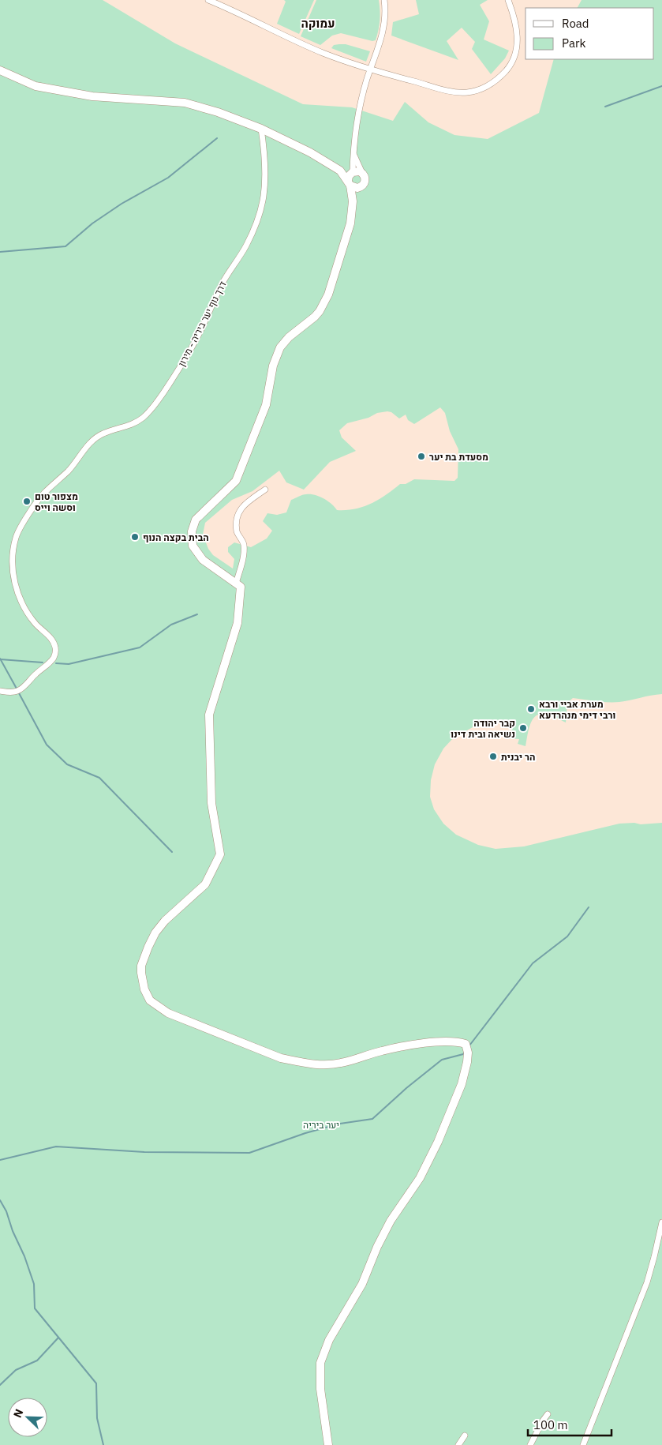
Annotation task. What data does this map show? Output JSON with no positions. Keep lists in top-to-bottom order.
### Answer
{
  "streets": {
    "street": ["דרך נוף יער ביריה - מירון"]
  },
  "districts": ["עמוקה"],
  "parks": ["יער ביריה"],
  "places": [
    "מסעדת בת יער",
    "מצפור טום וסשה וייס",
    "הבית בקצה הנוף",
    "מערת אביי ורבא ורבי דימי מנהרדעא",
    "קבר יהודה נשיאה ובית דינו",
    "הר יבנית"
  ],
  "legend": ["Road", "Park"],
  "scale_bar": "100 m",
  "north": "top left"
}
